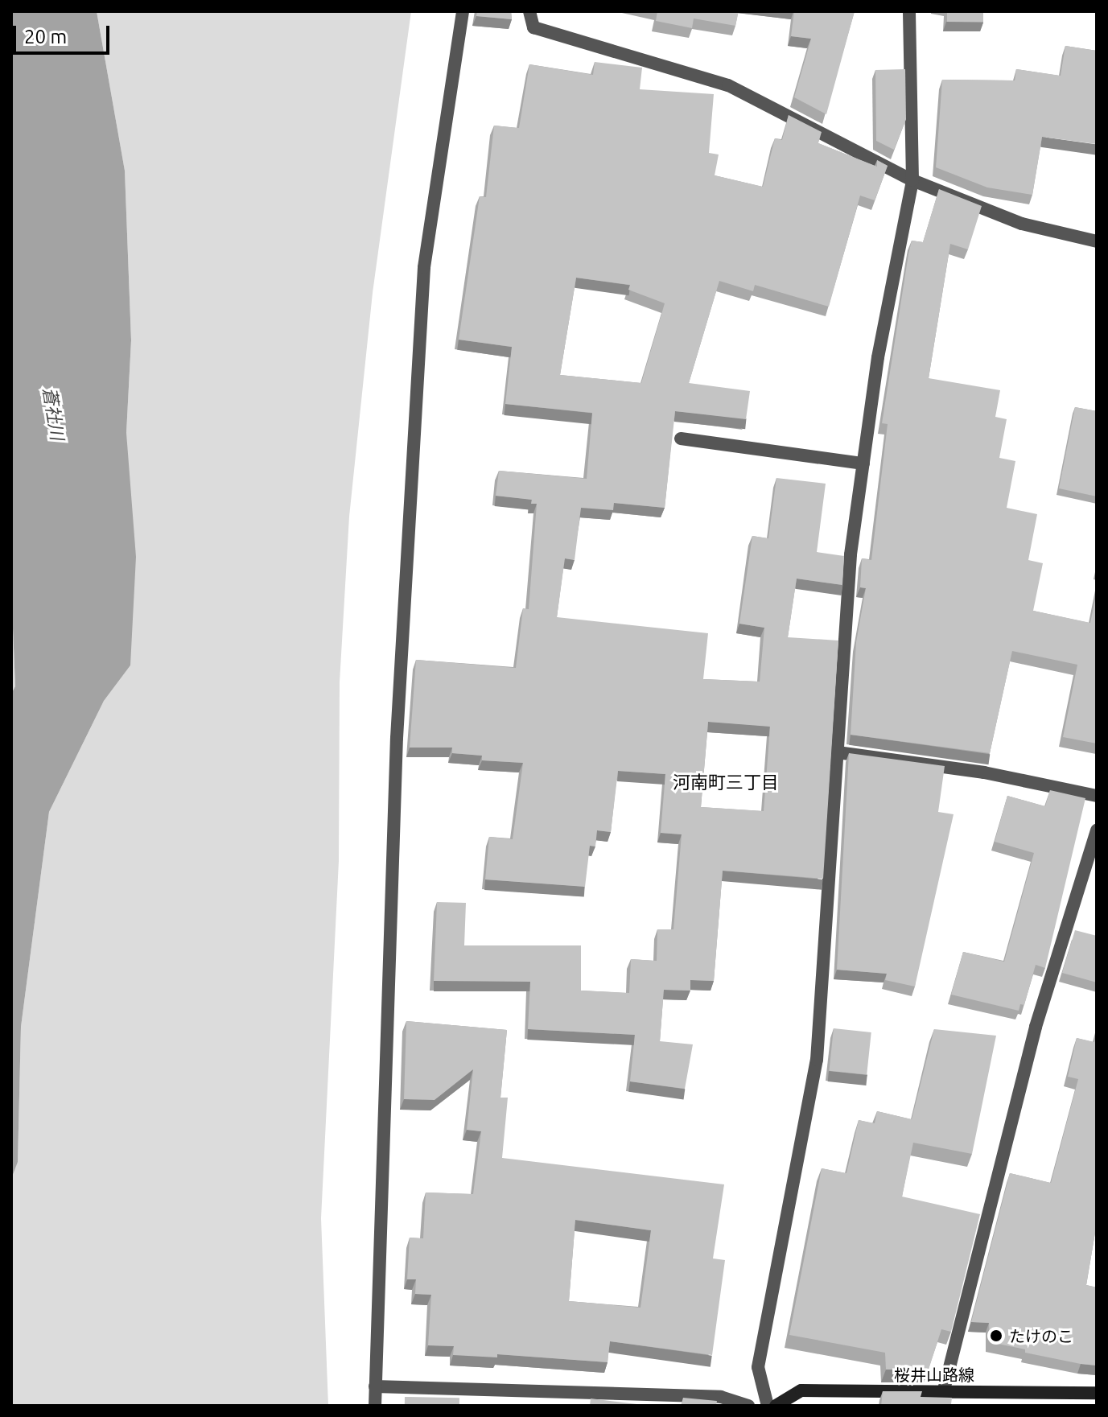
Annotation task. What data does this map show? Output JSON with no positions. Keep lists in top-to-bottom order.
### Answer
{
  "streets": {
    "main road": ["桜井山路線"]
  },
  "districts": ["河南町三丁目"],
  "water": ["蒼社川"],
  "places": ["たけのこ"],
  "scale_bar": "20 m"
}
